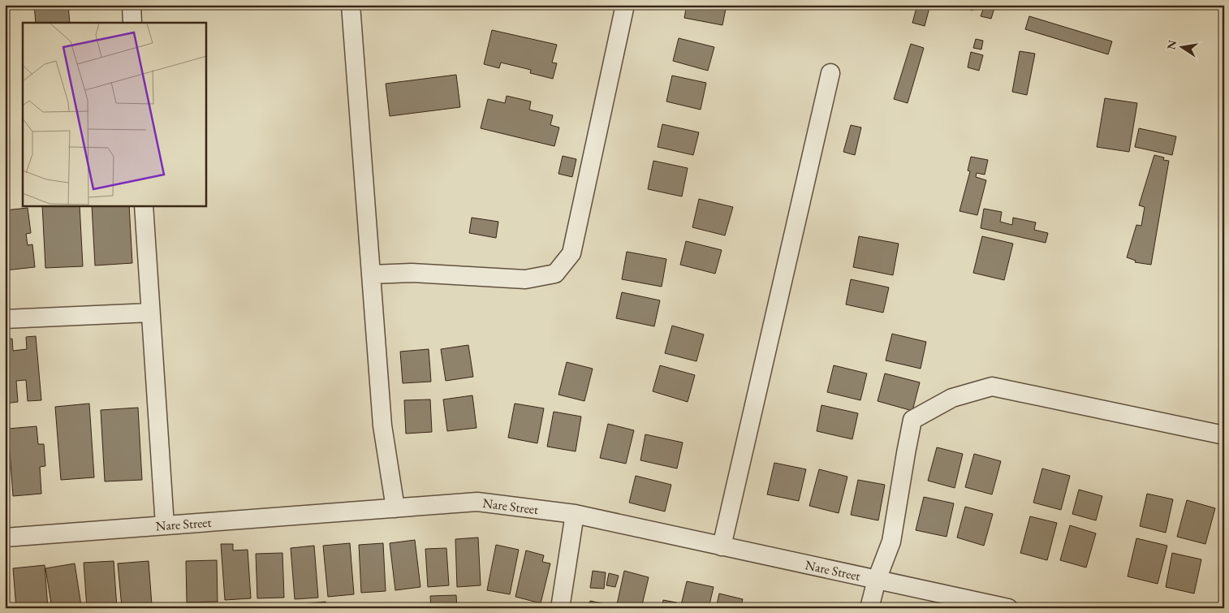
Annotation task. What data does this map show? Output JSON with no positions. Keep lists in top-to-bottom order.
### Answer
{
  "streets": {
    "street": ["Nare Street"]
  },
  "north": "left"
}
